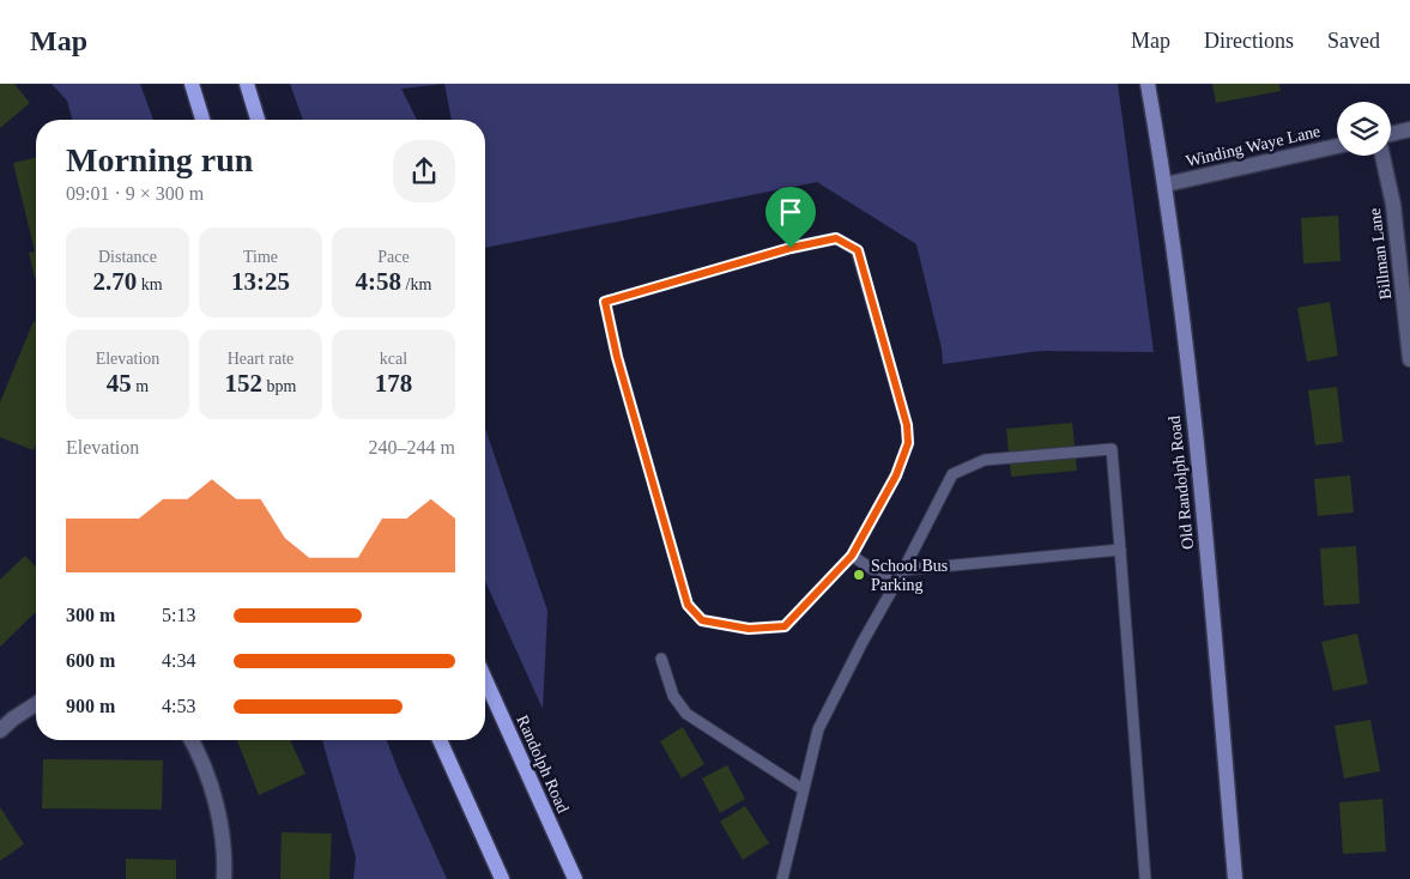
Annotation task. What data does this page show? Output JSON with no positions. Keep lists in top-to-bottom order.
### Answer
{
  "streets": {
    "main road": ["Randolph Road"],
    "street": ["Winding Waye Lane", "Billman Lane", "Old Randolph Road"]
  },
  "crossings": [
    ["Winding Waye Lane", "Old Randolph Road"]
  ],
  "places": ["School Bus Parking"],
  "page": {
    "header": "Map",
    "nav": ["Map", "Directions", "Saved"],
    "heading": ["Morning run", "09:01 · 9 × 300 m"],
    "stats": [
      ["Distance", "2.70 km"],
      ["Time", "13:25"],
      ["Pace", "4:58 /km"],
      ["Elevation", "45 m"],
      ["Heart rate", "152 bpm"],
      ["kcal", "178"]
    ],
    "chart": ["Elevation", "240–244 m"],
    "list": [
      {
        "name": "300 m",
        "note": "5:13"
      },
      {
        "name": "600 m",
        "note": "4:34"
      },
      {
        "name": "900 m",
        "note": "4:53"
      }
    ]
  }
}
